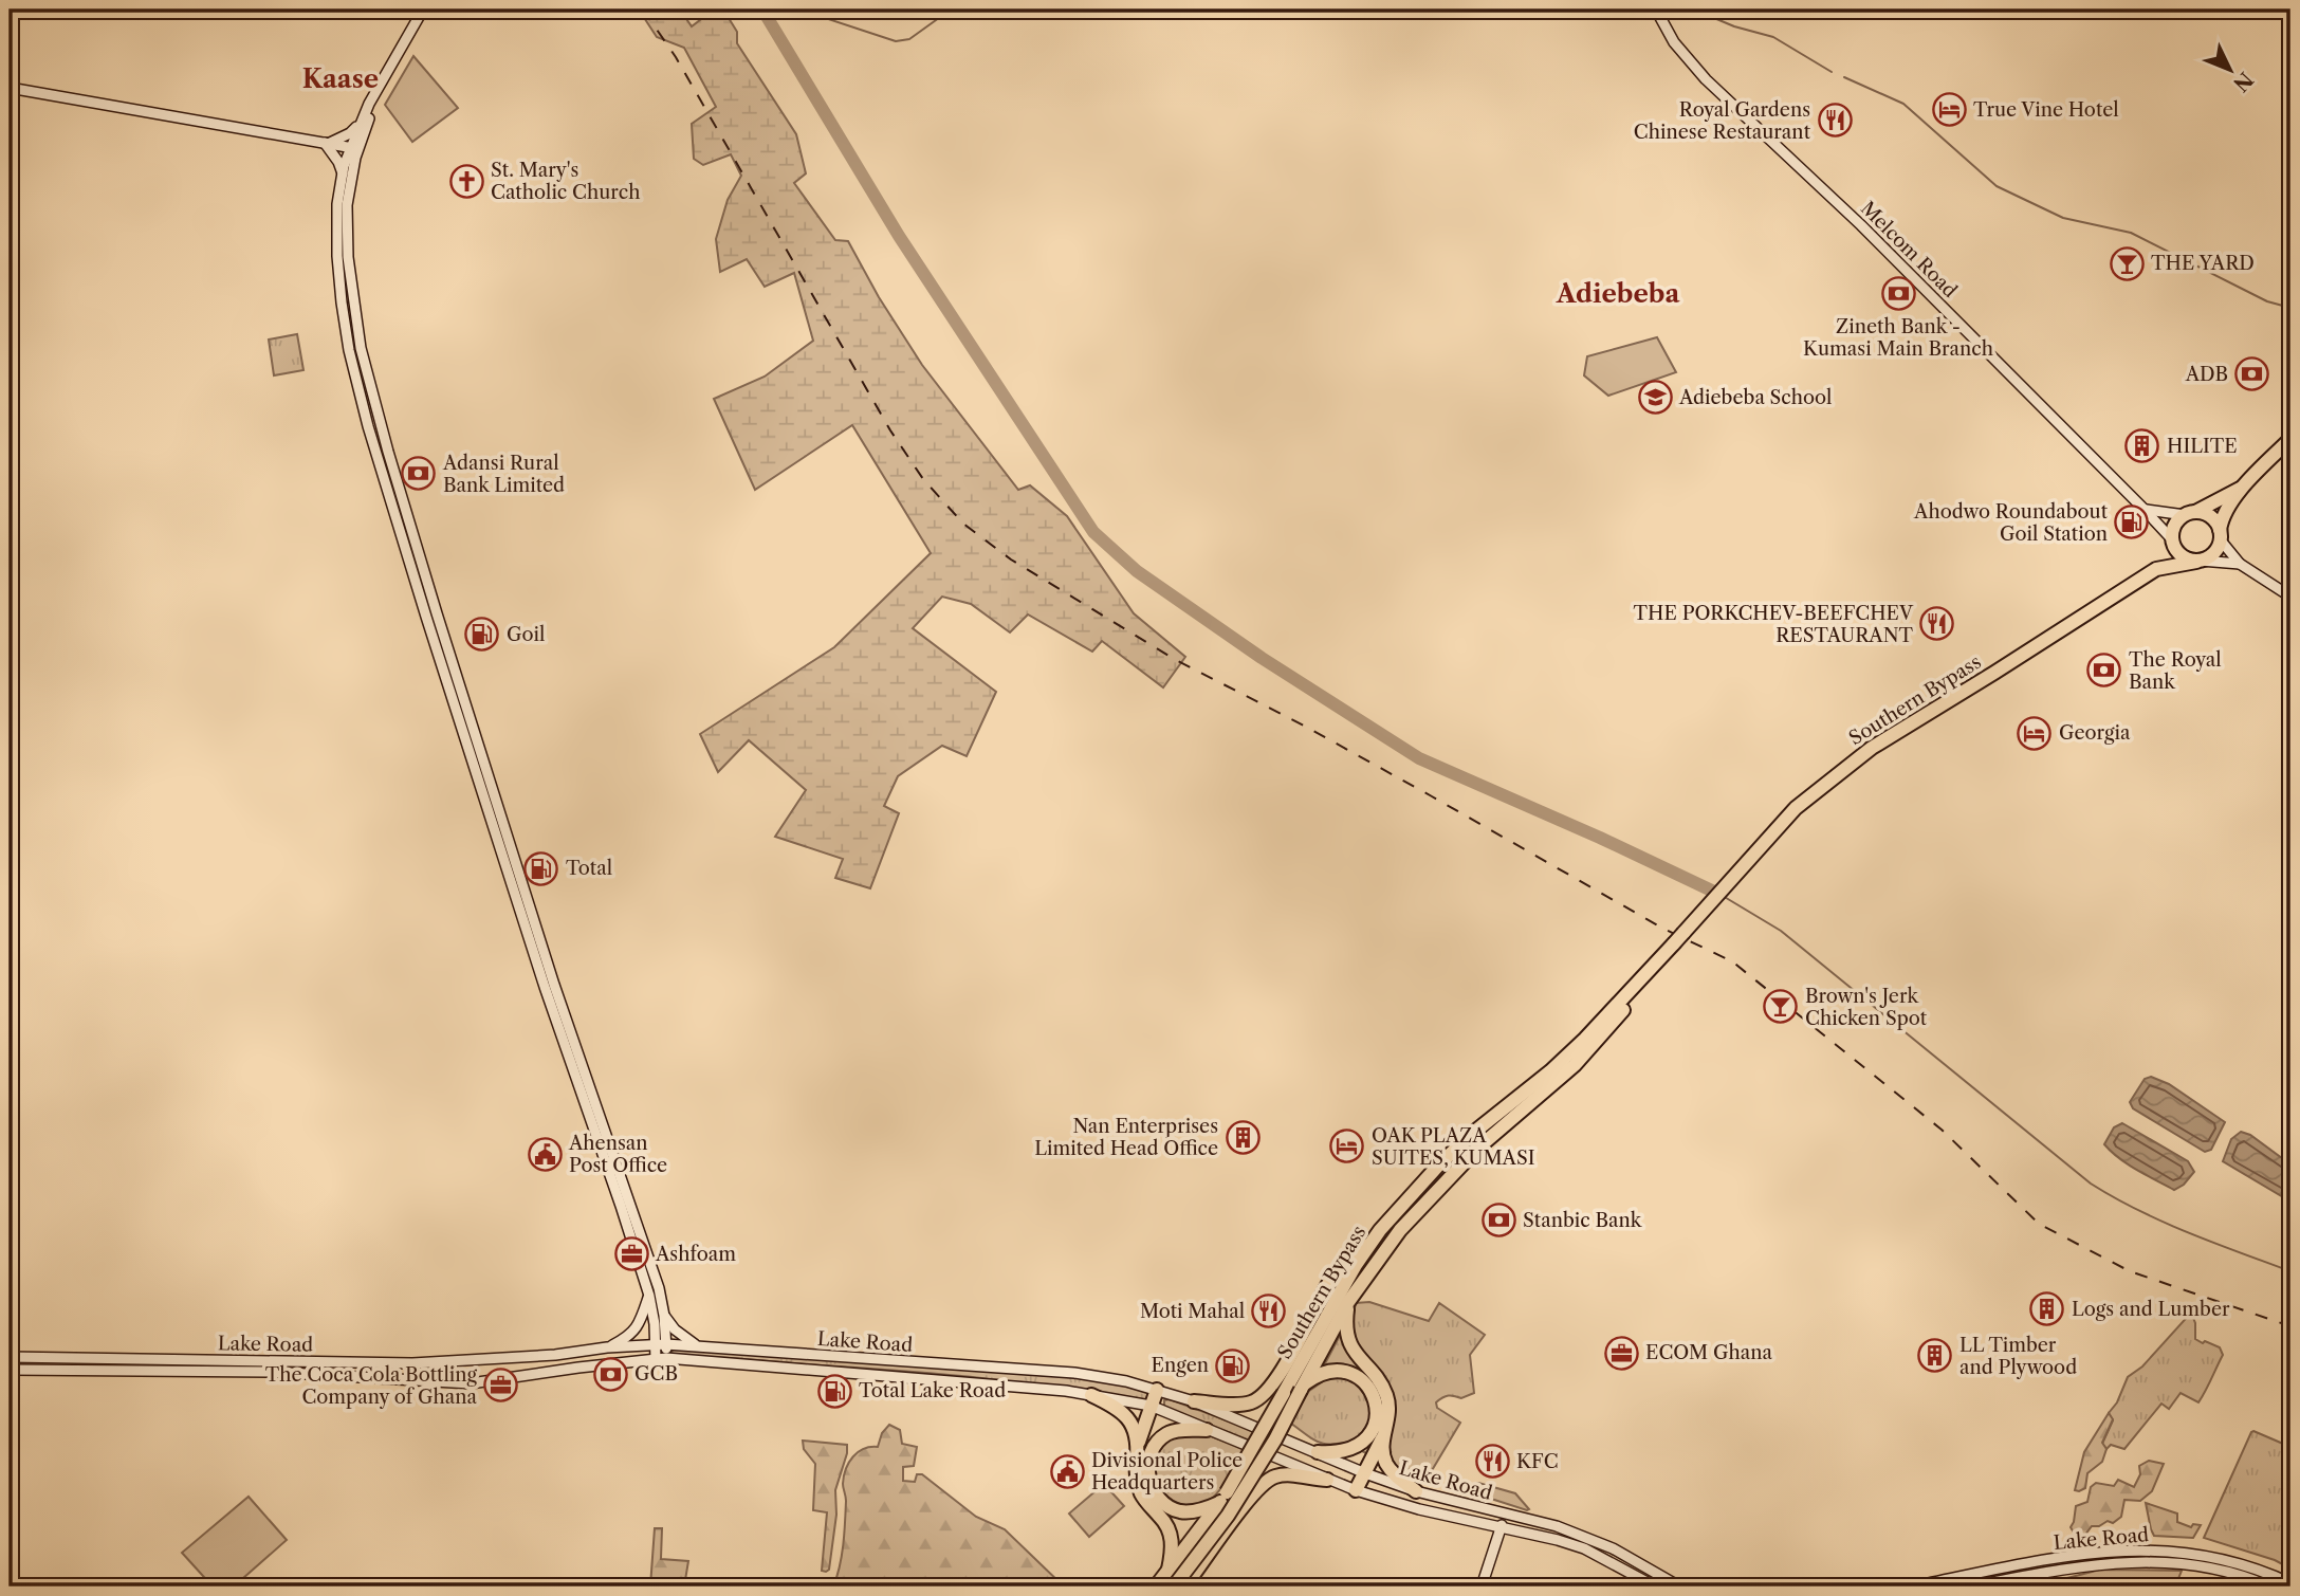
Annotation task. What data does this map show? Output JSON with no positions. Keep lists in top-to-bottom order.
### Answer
{
  "streets": {
    "highway": ["Southern Bypass"],
    "main road": ["Melcom Road", "Lake Road"]
  },
  "crossings": [
    ["Melcom Road", "Southern Bypass"]
  ],
  "districts": ["Kaase", "Adiebeba"],
  "places": {
    "hotel": ["True Vine Hotel", "Georgia", "OAK PLAZA SUITES, KUMASI"],
    "restaurant": [
      "Royal Gardens Chinese Restaurant",
      "THE PORKCHEV-BEEFCHEV RESTAURANT",
      "Moti Mahal",
      "KFC"
    ],
    "church": ["St. Mary's Catholic Church"],
    "bar": ["THE YARD", "Brown's Jerk Chicken Spot"],
    "bank": [
      "Zineth Bank - Kumasi Main Branch",
      "ADB",
      "Adansi Rural Bank Limited",
      "The Royal Bank",
      "Stanbic Bank",
      "GCB"
    ],
    "school or university": ["Adiebeba School"],
    "building": [
      "HILITE",
      "Nan Enterprises Limited Head Office",
      "Logs and Lumber",
      "LL Timber and Plywood"
    ],
    "fuel station": [
      "Ahodwo Roundabout Goil Station",
      "Goil",
      "Total",
      "Engen",
      "Total Lake Road"
    ],
    "public building": ["Ahensan Post Office", "Divisional Police Headquarters"],
    "office": ["Ashfoam", "ECOM Ghana", "The Coca Cola Bottling Company of Ghana"]
  },
  "north": "bottom right"
}
